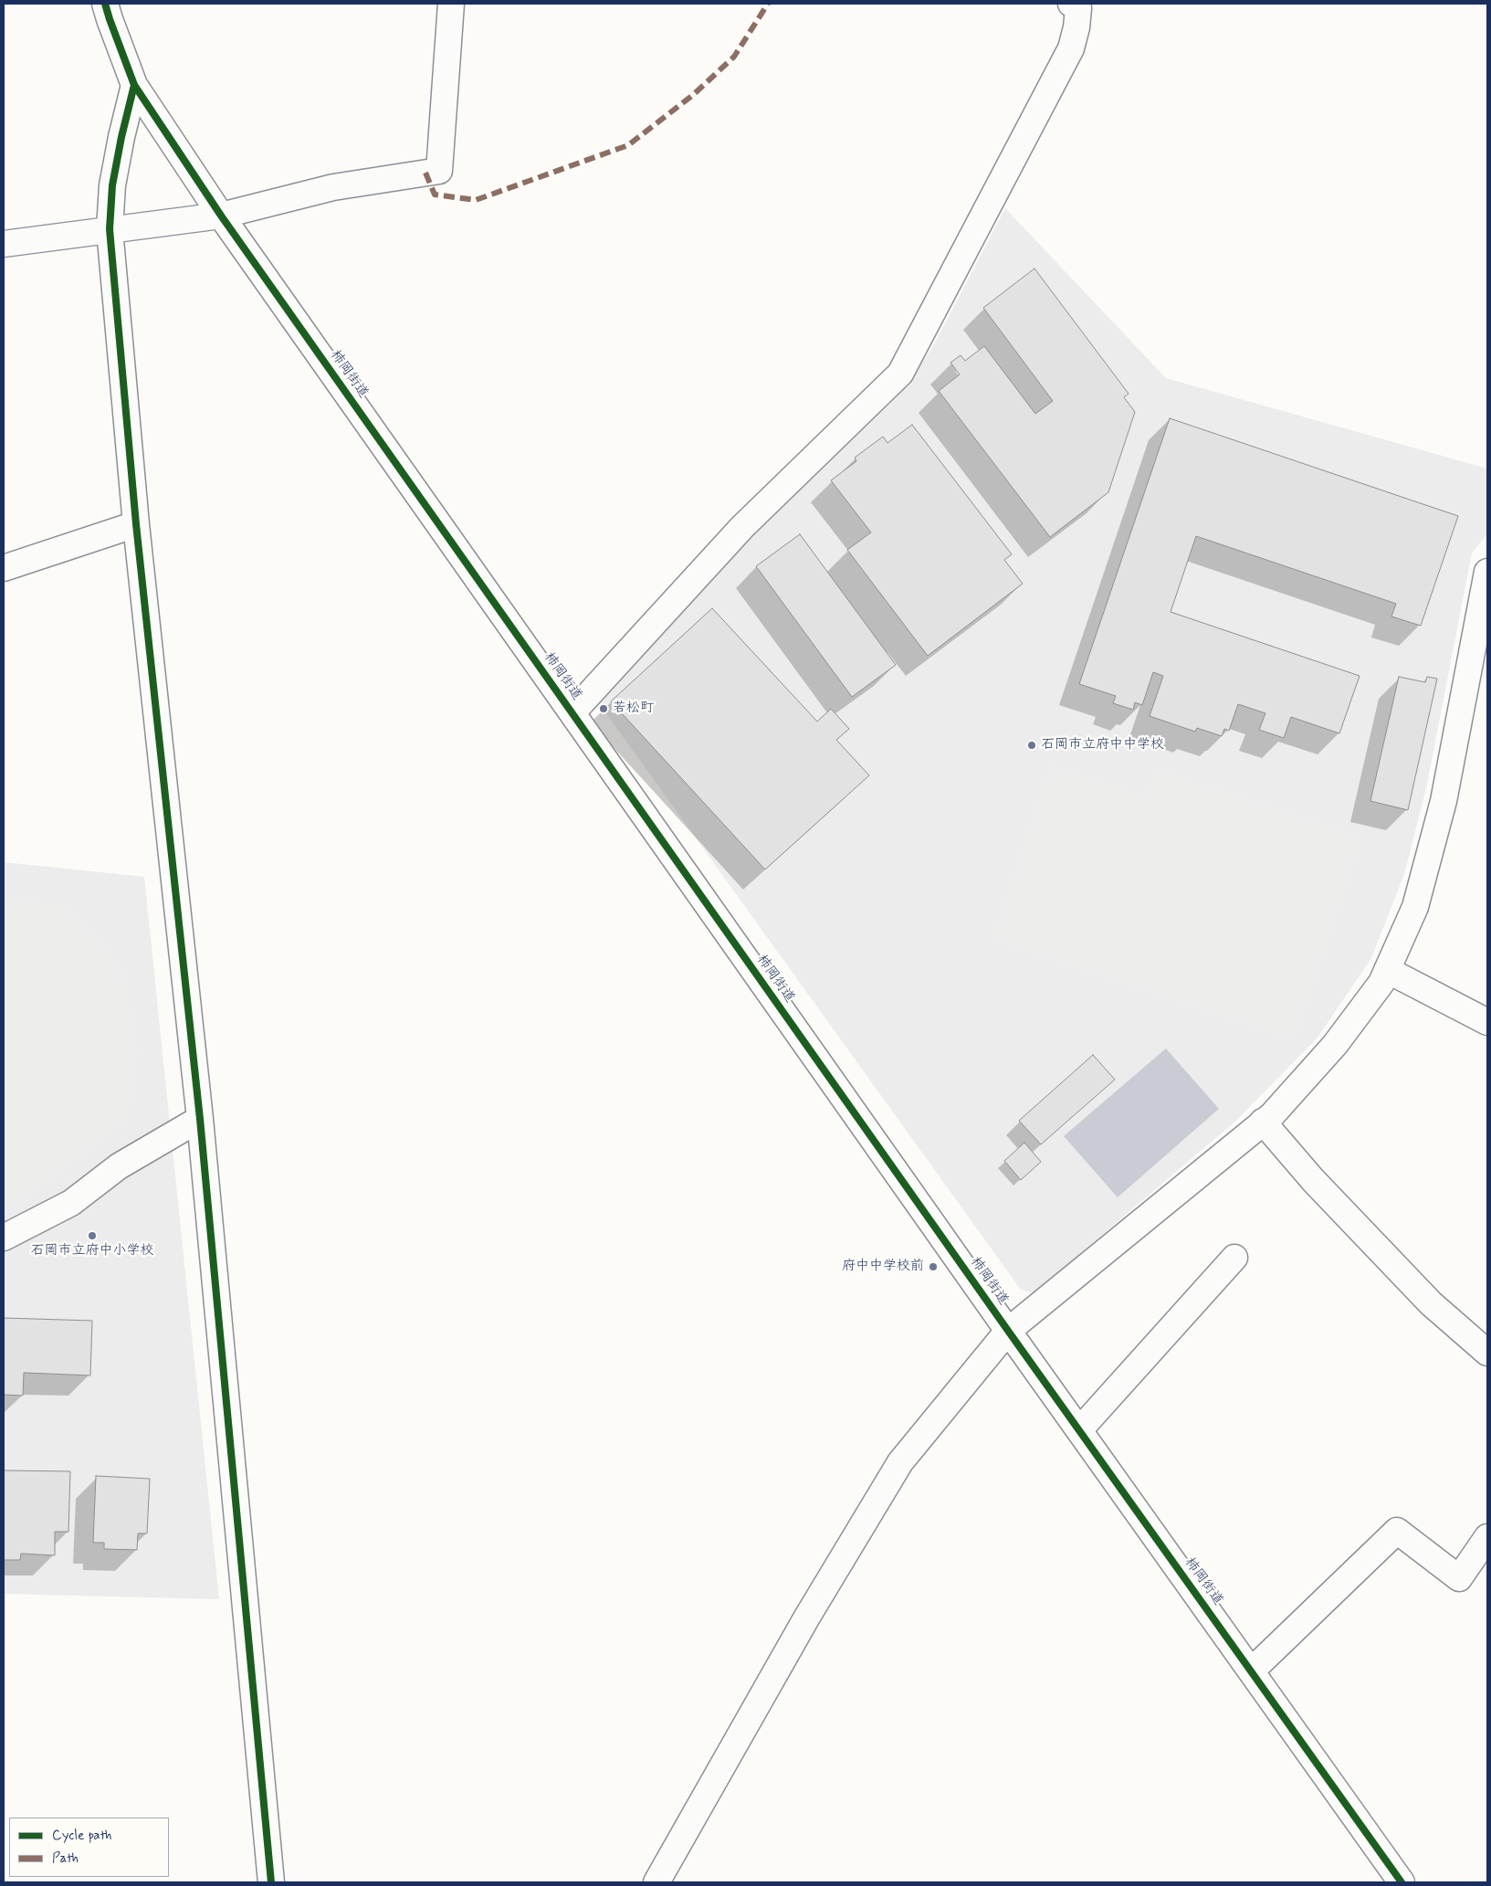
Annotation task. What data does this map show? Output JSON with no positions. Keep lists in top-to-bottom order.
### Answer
{
  "streets": {
    "street": ["柿岡街道"]
  },
  "places": [
    "若松町",
    "石岡市立府中中学校",
    "石岡市立府中小学校",
    "府中中学校前"
  ],
  "legend": ["Cycle path", "Path"]
}
